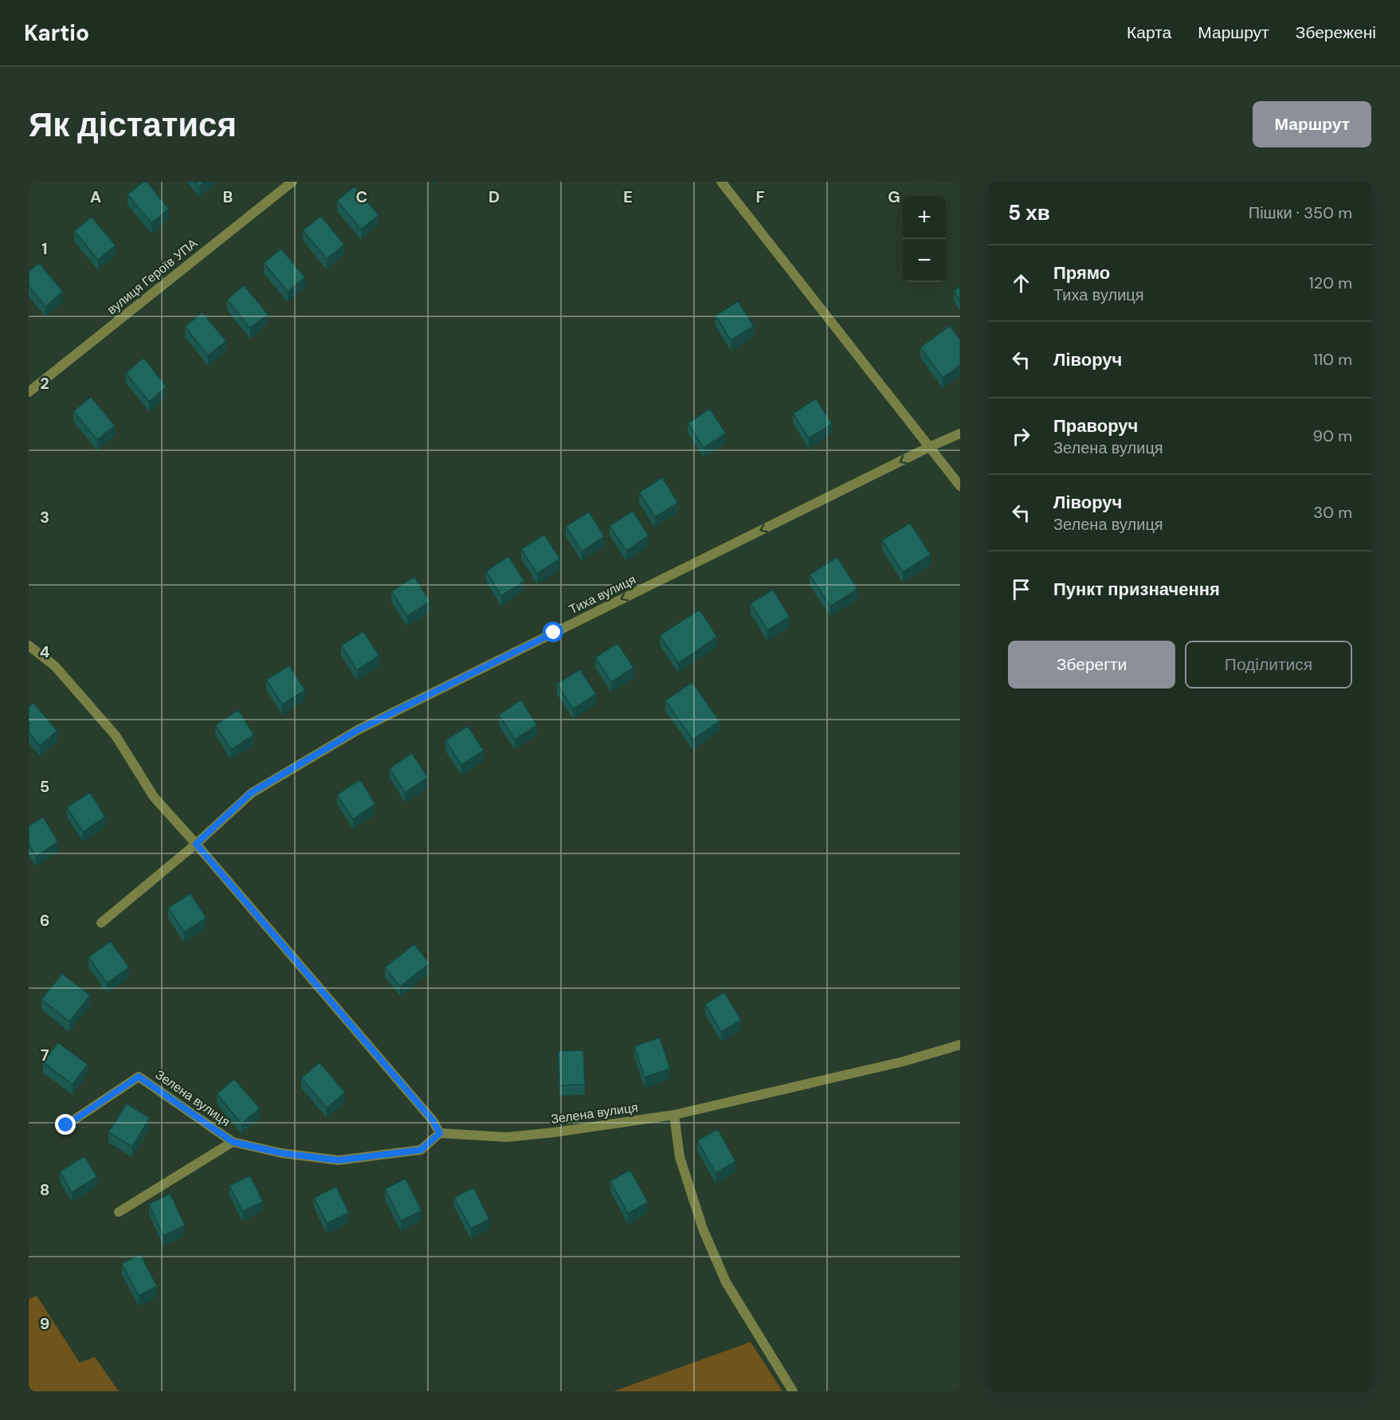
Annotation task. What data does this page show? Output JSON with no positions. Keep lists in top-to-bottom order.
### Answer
{
  "streets": {
    "street": ["вулиця Героїв УПА", "Тиха вулиця", "Зелена вулиця"]
  },
  "one_way": ["Тиха вулиця"],
  "page": {
    "header": "Kartio",
    "nav": ["Карта", "Маршрут", "Збережені"],
    "buttons": [
      "Маршрут",
      ["Зберегти", "Поділитися"]
    ],
    "title": "Як дістатися",
    "heading": ["5 хв", "Пішки · 350 m"],
    "map_buttons": ["+", "−"],
    "list": [
      ["Прямо", "Тиха вулиця", "120 m"],
      ["Ліворуч", "110 m"],
      ["Праворуч", "Зелена вулиця", "90 m"],
      ["Ліворуч", "Зелена вулиця", "30 m"],
      "Пункт призначення"
    ]
  },
  "grid": {
    "columns": [
      "A",
      "B",
      "C",
      "D",
      "E",
      "F",
      "G"
    ],
    "rows": [
      "1",
      "2",
      "3",
      "4",
      "5",
      "6",
      "7",
      "8",
      "9"
    ]
  }
}
